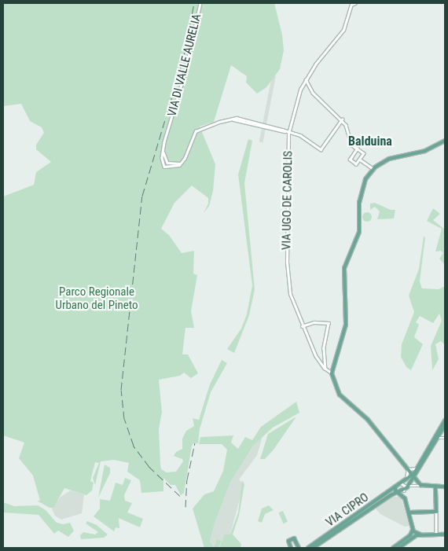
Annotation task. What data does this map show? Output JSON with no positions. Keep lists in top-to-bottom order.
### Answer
{
  "streets": {
    "main road": ["VIA CIPRO"],
    "street": ["VIA DI VALLE AURELIA", "VIA UGO DE CAROLIS"]
  },
  "districts": ["Balduina"],
  "parks": ["Parco Regionale Urbano del Pineto"]
}
